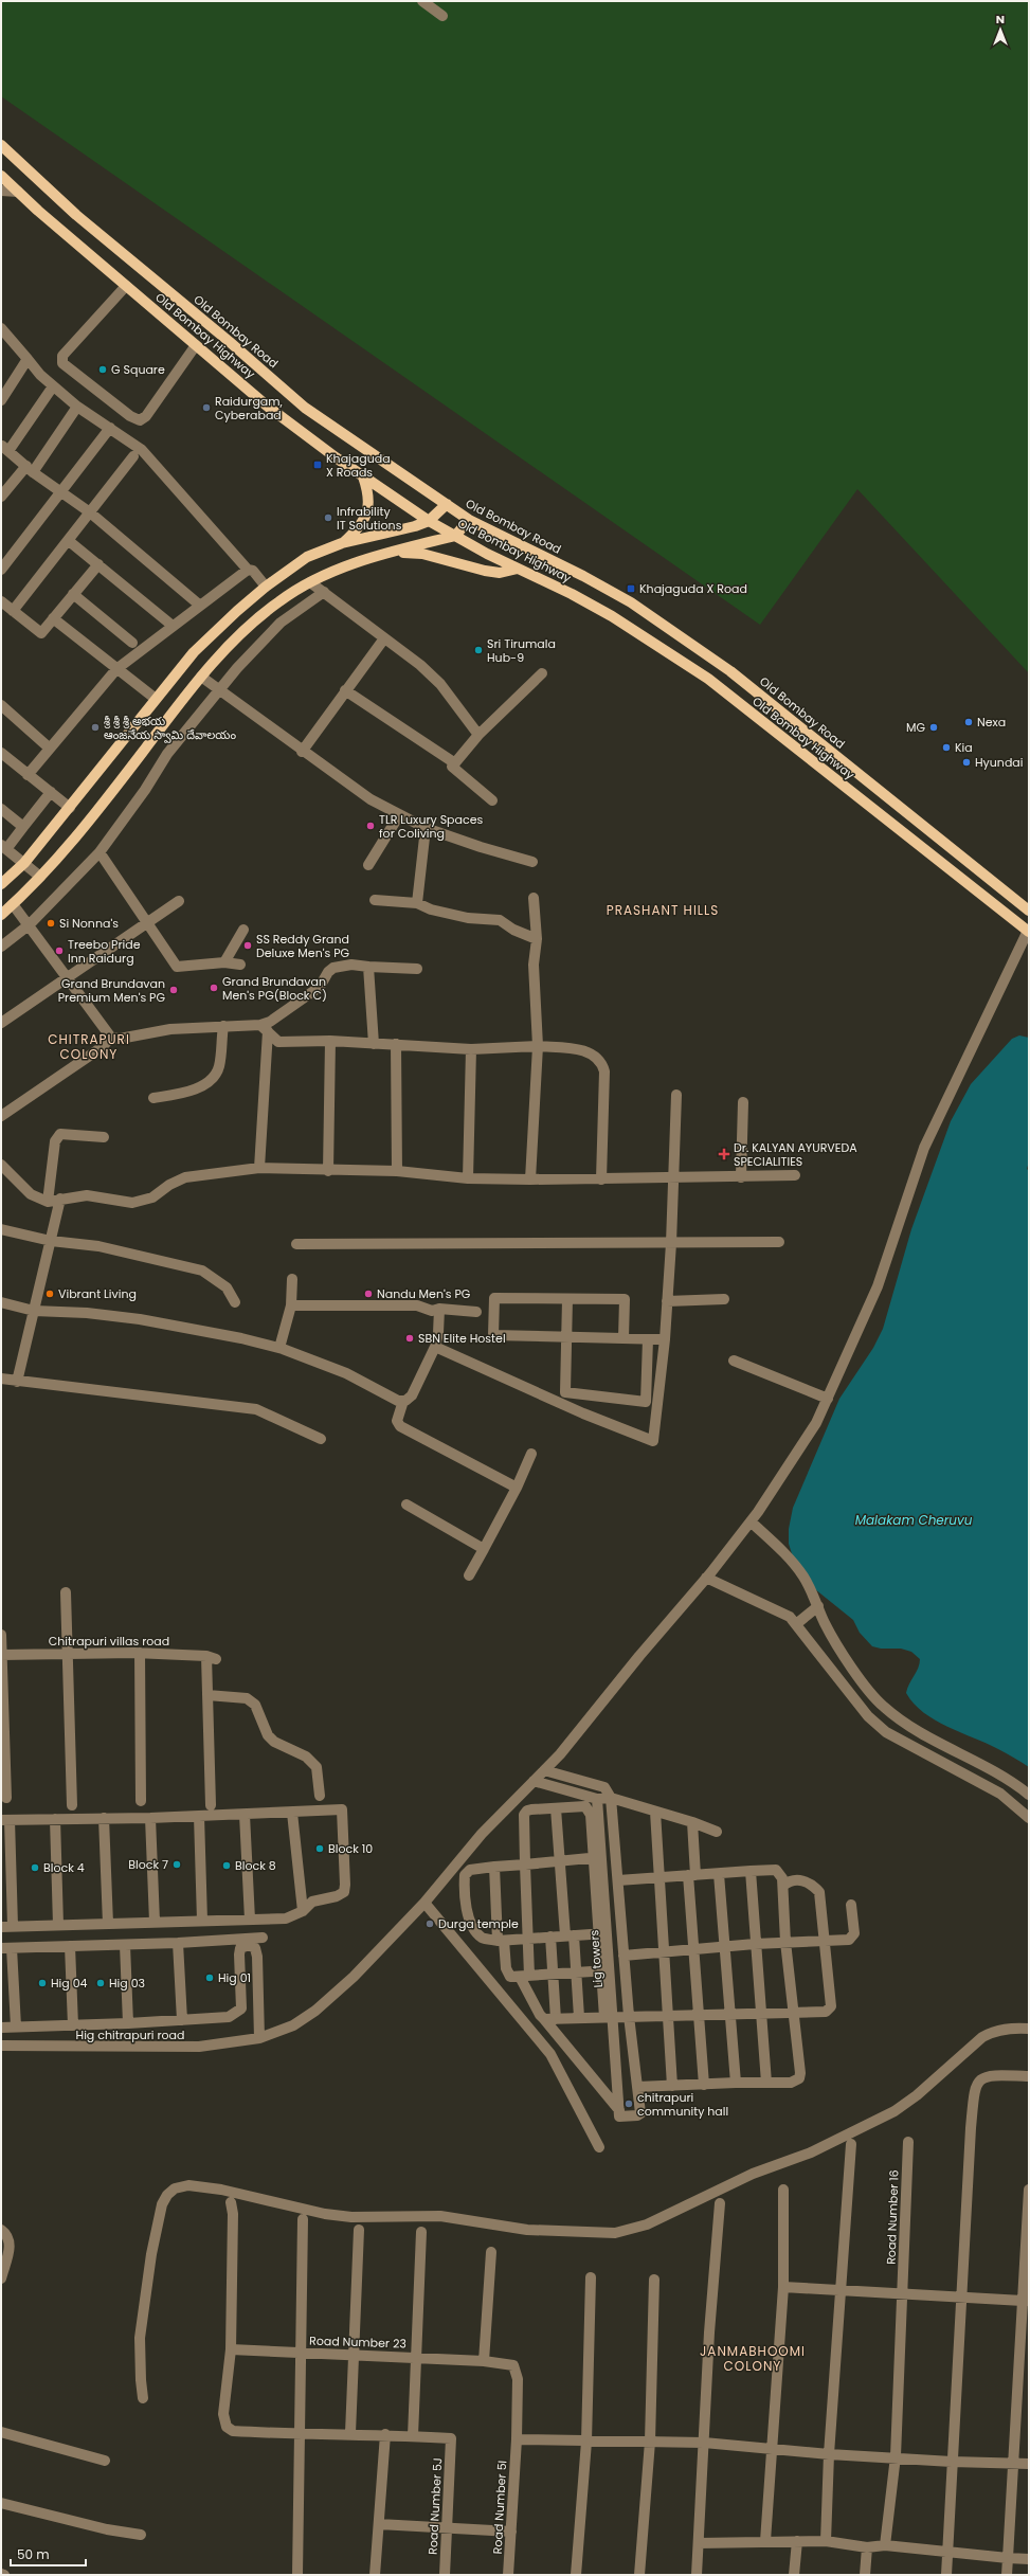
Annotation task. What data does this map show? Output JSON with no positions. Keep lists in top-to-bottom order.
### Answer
{
  "streets": {
    "main road": ["Old Bombay Road", "Old Bombay Highway"],
    "street": [
      "Chitrapuri villas road",
      "Lig towers",
      "Hig chitrapuri road",
      "Road Number 16",
      "Road Number 23",
      "Road Number 5J",
      "Road Number 5I"
    ]
  },
  "crossings": [
    ["Old Bombay Highway", "Hig chitrapuri road"],
    ["Road Number 23", "Road Number 5I"]
  ],
  "districts": ["PRASHANT HILLS", "CHITRAPURI COLONY", "JANMABHOOMI COLONY"],
  "water": ["Malakam Cheruvu"],
  "places": {
    "other": [
      "G Square",
      "Raidurgam, Cyberabad",
      "Infrability IT Solutions",
      "Sri Tirumala Hub-9",
      "Nexa",
      "శ్రీ శ్రీ శ్రీ అభయ ఆంజనేయ స్వామి దేవాలయం",
      "MG",
      "Kia",
      "Hyundai",
      "TLR Luxury Spaces for Coliving",
      "Si Nonna's",
      "SS Reddy Grand Deluxe Men's PG",
      "Treebo Pride Inn Raidurg",
      "Grand Brundavan Men's PG(Block C)",
      "Grand Brundavan Premium Men's PG",
      "Vibrant Living",
      "Nandu Men's PG",
      "SBN Elite Hostel",
      "Block 10",
      "Block 7",
      "Block 8",
      "Block 4",
      "Durga temple",
      "Hig 01",
      "Hig 04",
      "Hig 03",
      "chitrapuri community hall"
    ],
    "transit": ["Khajaguda X Roads", "Khajaguda X Road"],
    "health": ["Dr. KALYAN AYURVEDA SPECIALITIES"]
  },
  "scale_bar": "50 m",
  "north": "top"
}
